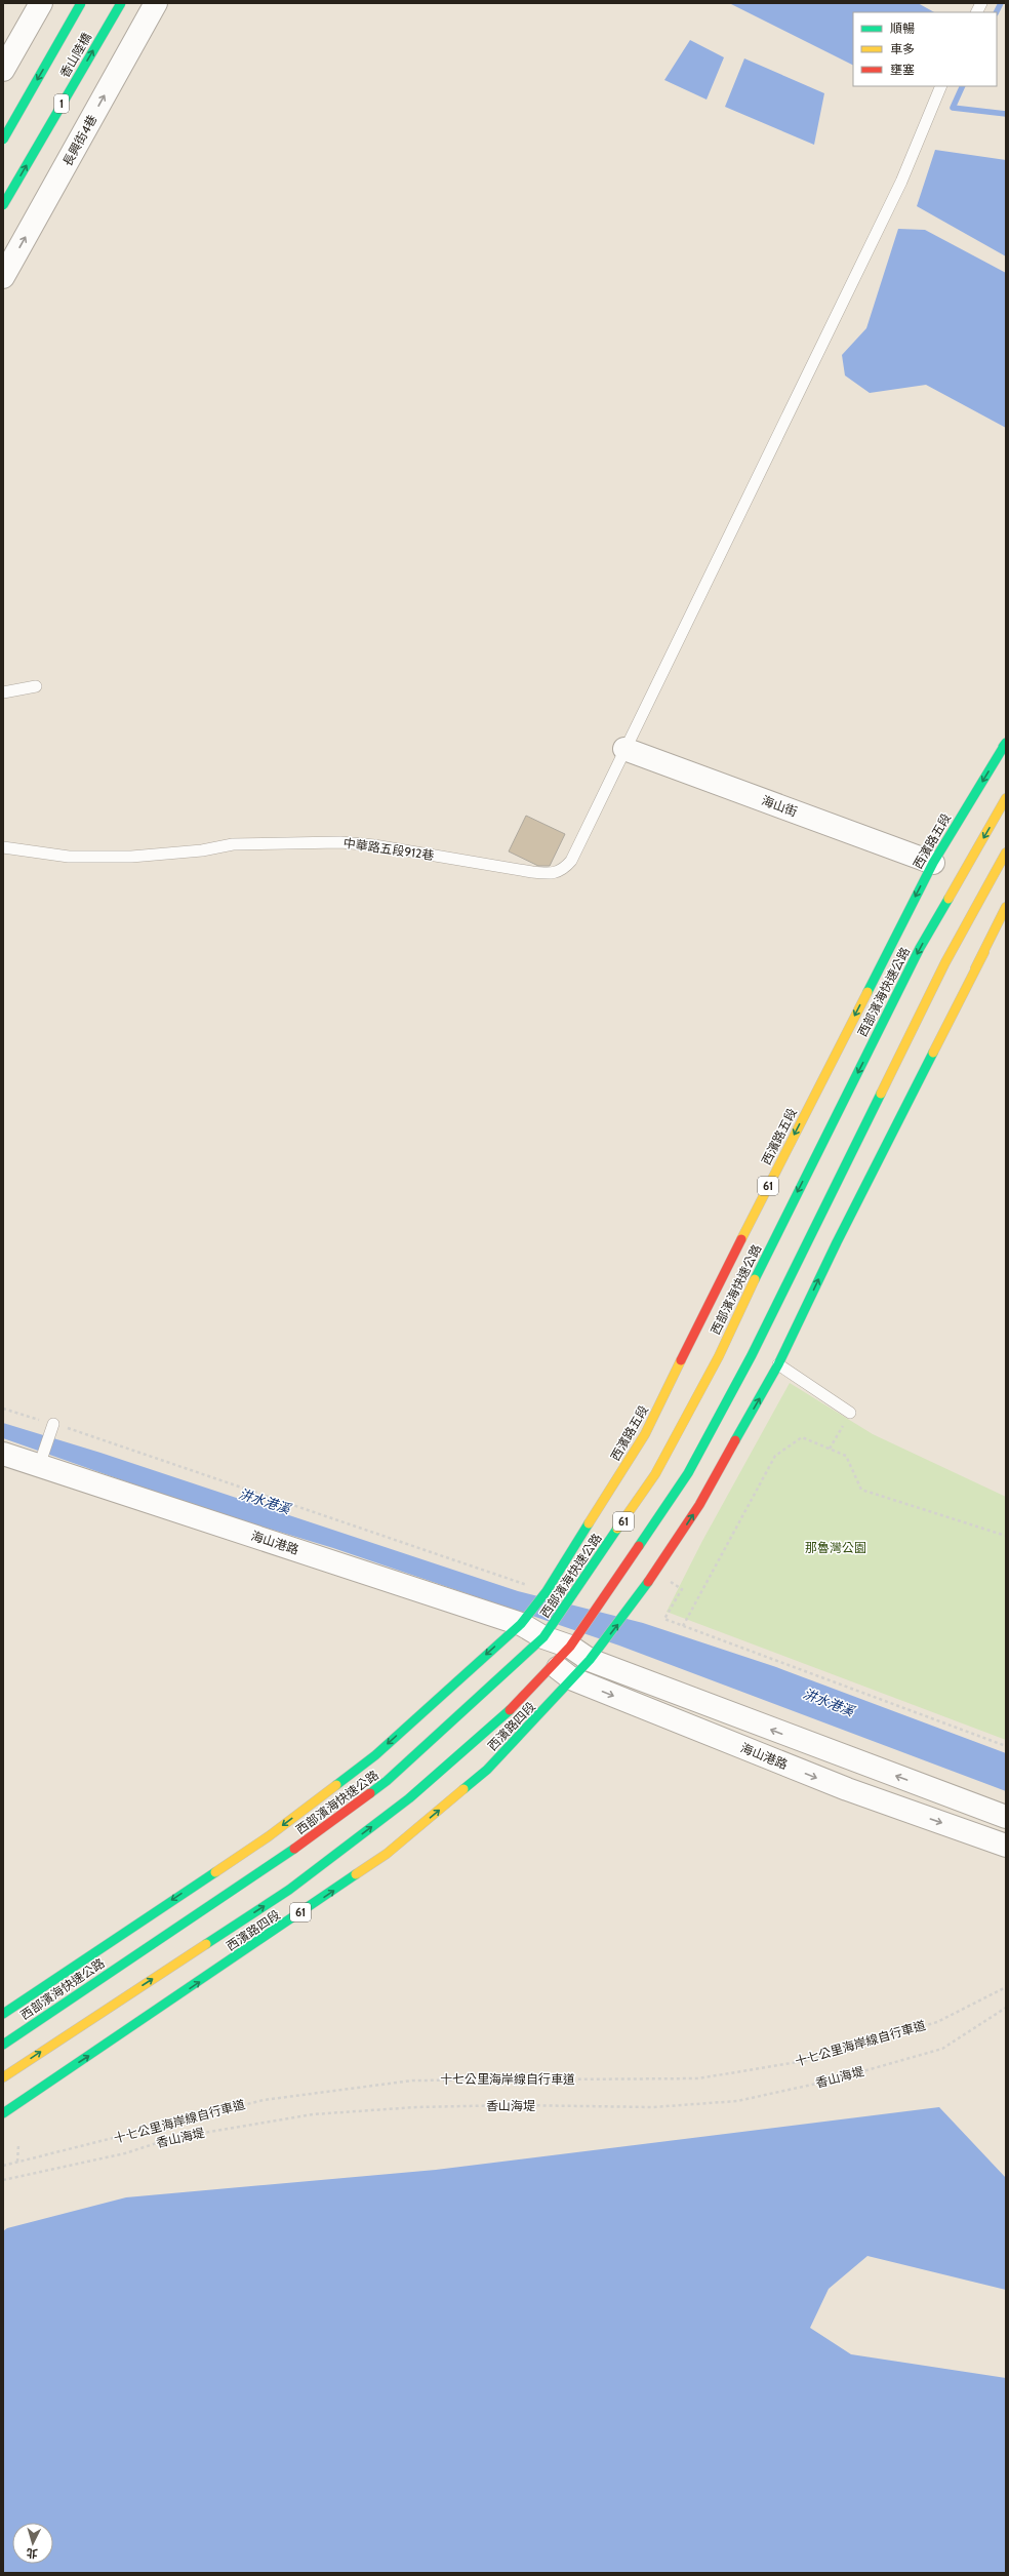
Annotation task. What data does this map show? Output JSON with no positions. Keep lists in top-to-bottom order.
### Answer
{
  "streets": {
    "main road": [
      "香山陸橋",
      "1",
      "西濱路五段",
      "西部濱海快速公路",
      "61",
      "西濱路四段"
    ],
    "street": ["長興街4巷", "海山街", "海山港路"],
    "lane": ["中華路五段912巷"],
    "path": ["十七公里海岸線自行車道", "香山海堤"]
  },
  "crossings": [
    ["海山街", "西濱路五段"],
    ["海山街", "中華路五段912巷"],
    ["西濱路五段", "61"],
    ["西濱路五段", "海山港路"],
    ["西部濱海快速公路", "海山港路"],
    ["61", "海山港路"],
    ["61", "西濱路四段"],
    ["海山港路", "西濱路四段"]
  ],
  "one_way": ["長興街4巷"],
  "water": ["汫水港溪"],
  "parks": ["那魯灣公園"],
  "legend": ["順暢", "車多", "壅塞"],
  "north": "bottom"
}
